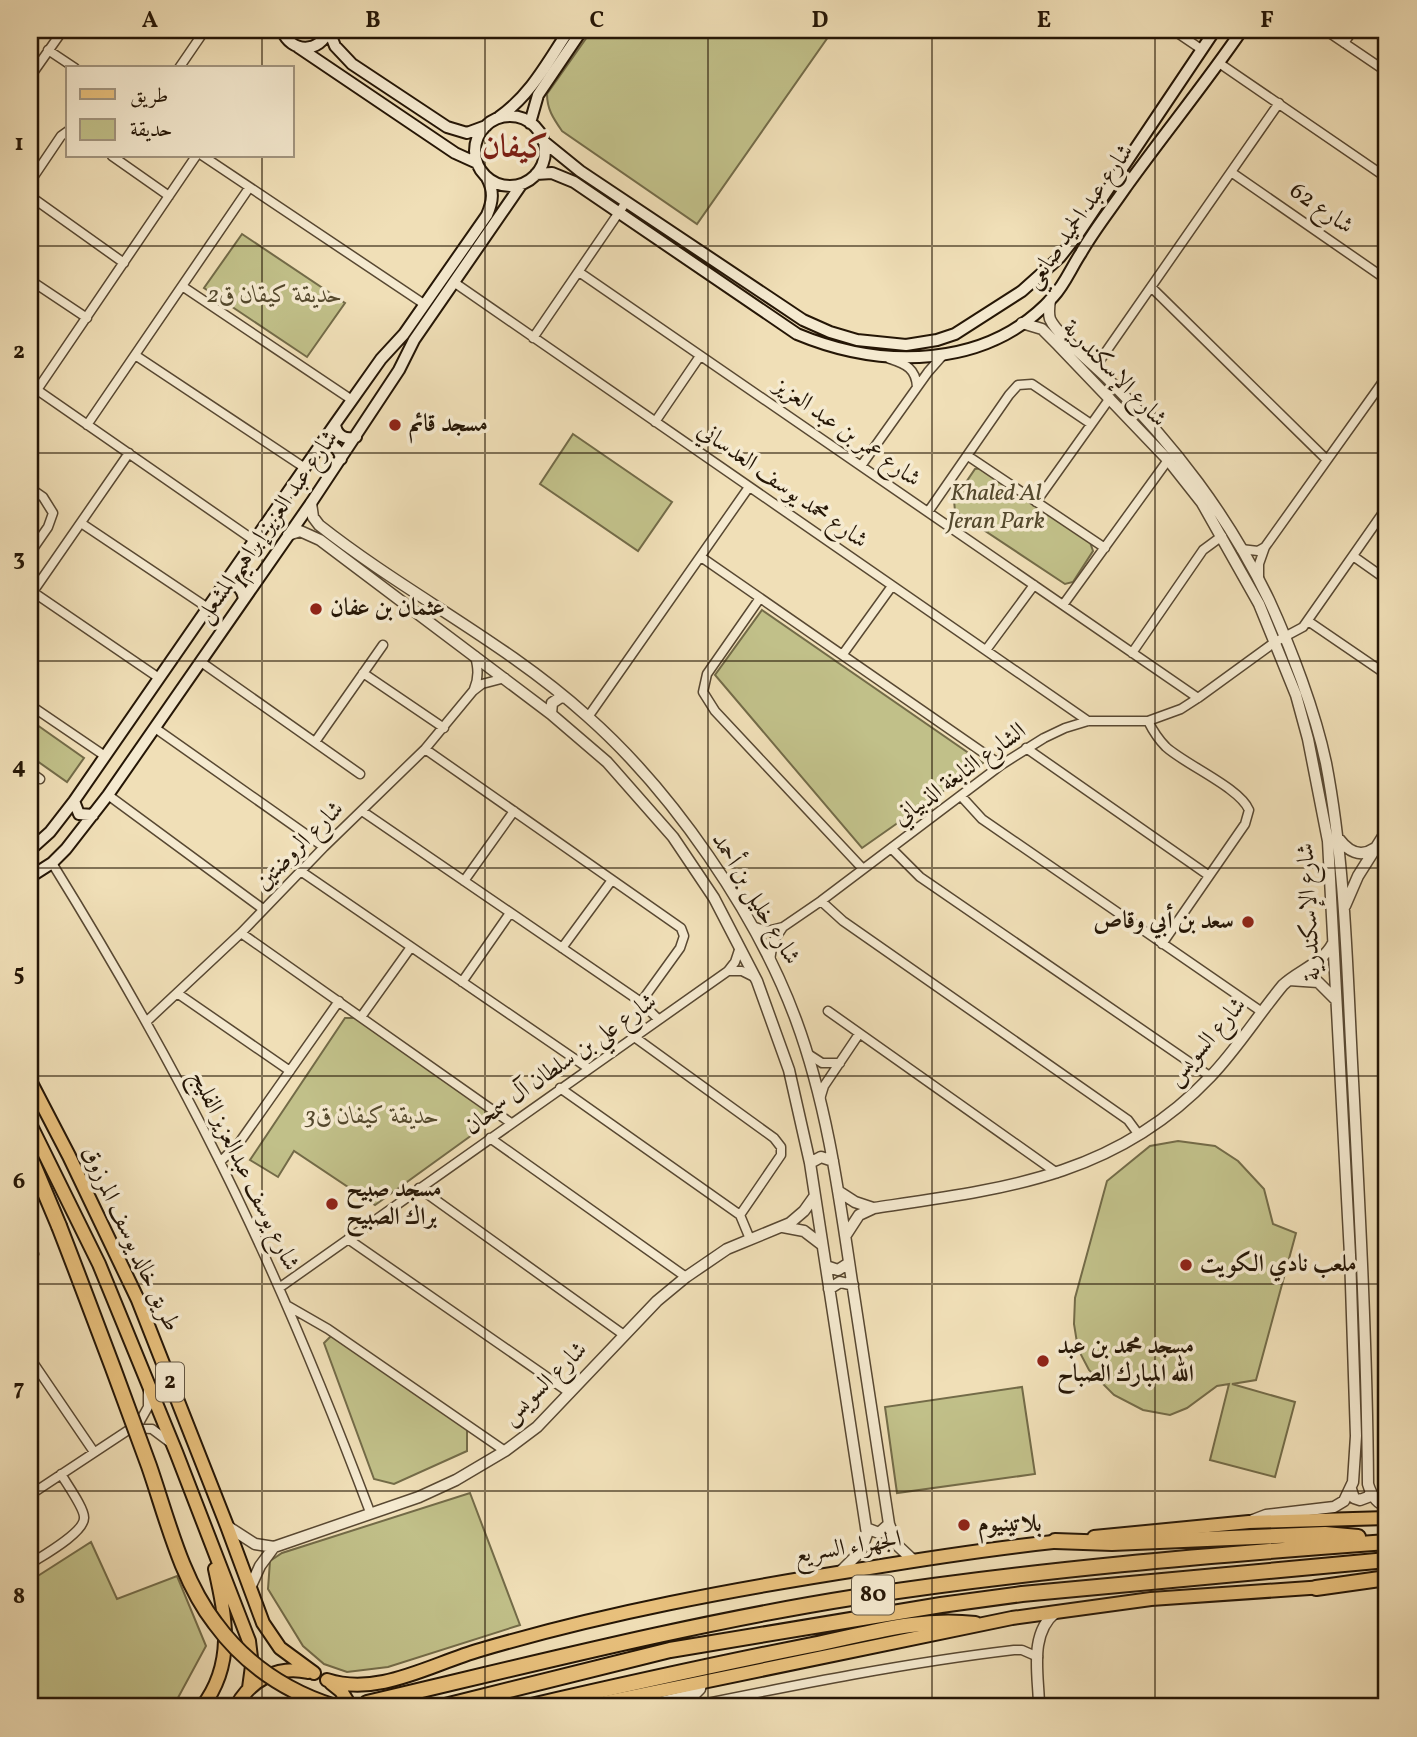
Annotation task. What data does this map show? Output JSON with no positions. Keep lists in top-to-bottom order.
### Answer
{
  "streets": {
    "highway": ["الجهراء السريع", "80"],
    "main road": [
      "شارع عبد الحميد صانعي",
      "شارع عبد العزيز إبراهيم المشعل",
      "طريق خالد يوسف المرزوق",
      "2"
    ],
    "street": [
      "شارع 62",
      "شارع الإسكندرية",
      "شارع عمر بن عبد العزيز",
      "شارع محمد يوسف العدساني",
      "الشارع النابغة الذبياني",
      "شارع الروضتين",
      "شارع خليل بن أحمد",
      "شارع السويس",
      "شارع علي بن سلطان آل سمحان",
      "شارع يوسف عبدالعزيز الفليج"
    ]
  },
  "crossings": [
    ["شارع عبد الحميد صانعي", "شارع الإسكندرية"],
    ["شارع عبد الحميد صانعي", "شارع عبد العزيز إبراهيم المشعل"],
    ["شارع الإسكندرية", "الشارع النابغة الذبياني"],
    ["شارع الإسكندرية", "شارع السويس"],
    ["شارع عمر بن عبد العزيز", "الشارع النابغة الذبياني"],
    ["شارع محمد يوسف العدساني", "شارع عبد العزيز إبراهيم المشعل"],
    ["شارع محمد يوسف العدساني", "الشارع النابغة الذبياني"],
    ["شارع عبد العزيز إبراهيم المشعل", "شارع خليل بن أحمد"],
    ["شارع عبد العزيز إبراهيم المشعل", "شارع يوسف عبدالعزيز الفليج"],
    ["شارع الروضتين", "شارع خليل بن أحمد"],
    ["شارع الروضتين", "شارع يوسف عبدالعزيز الفليج"],
    ["شارع خليل بن أحمد", "شارع السويس"],
    ["شارع خليل بن أحمد", "شارع علي بن سلطان آل سمحان"],
    ["شارع خليل بن أحمد", "الجهراء السريع"],
    ["شارع السويس", "شارع يوسف عبدالعزيز الفليج"],
    ["شارع علي بن سلطان آل سمحان", "شارع يوسف عبدالعزيز الفليج"]
  ],
  "districts": ["كيفان"],
  "parks": ["حديقة كيقان ق2", "Khaled Al Jeran Park", "حديقة كيفان ق3"],
  "places": [
    "مسجد قائم",
    "عثمان بن عفان",
    "سعد بن أبي وقاص",
    "مسجد صبيح براك الصبيح",
    "ملعب نادي الكويت",
    "مسجد محمد بن عبد الله المبارك الصباح",
    "بلاتينيوم"
  ],
  "legend": ["طريق", "حديقة"],
  "grid": {
    "columns": [
      "A",
      "B",
      "C",
      "D",
      "E",
      "F"
    ],
    "rows": [
      "1",
      "2",
      "3",
      "4",
      "5",
      "6",
      "7",
      "8"
    ]
  }
}
